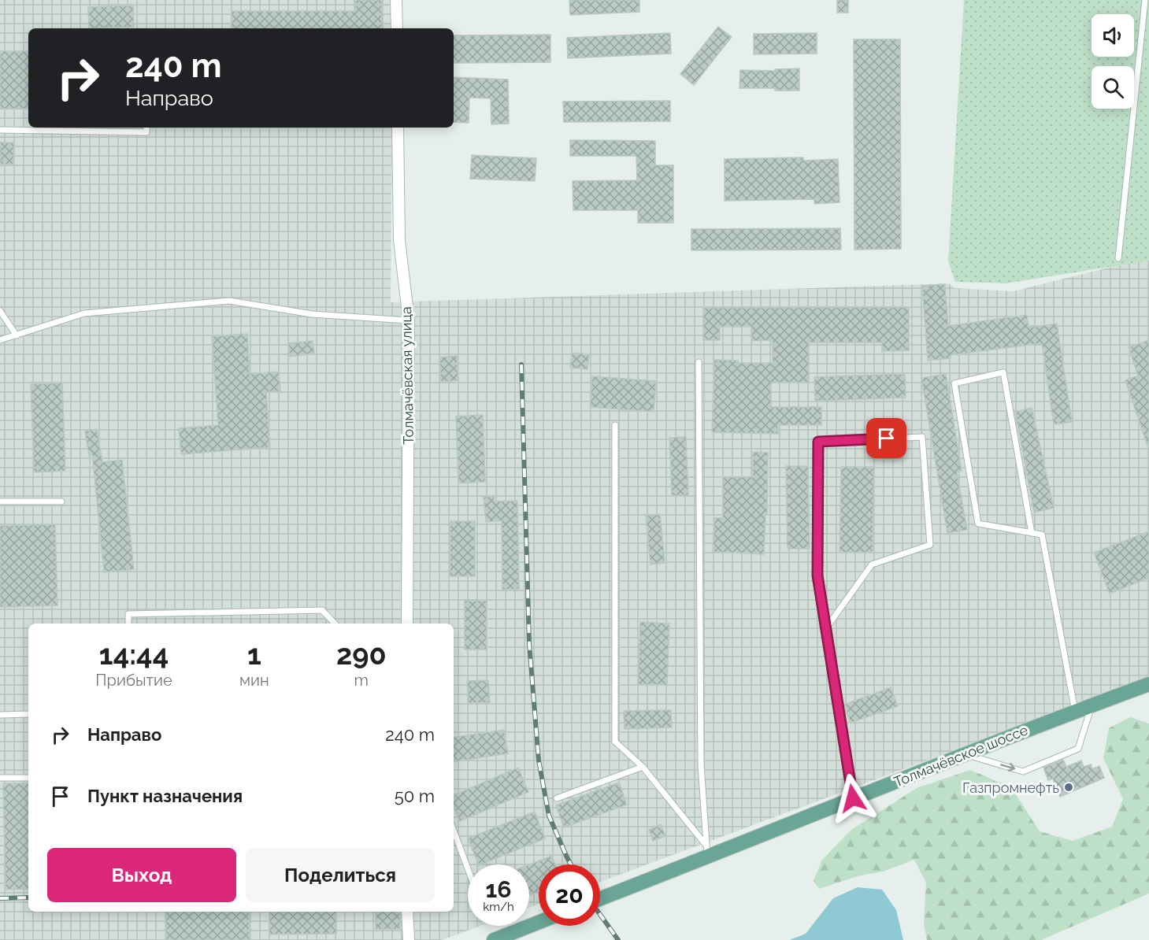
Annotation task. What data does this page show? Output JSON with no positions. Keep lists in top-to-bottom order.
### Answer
{
  "streets": {
    "main road": ["Толмачёвское шоссе"],
    "street": ["Толмачёвская улица"]
  },
  "places": ["Газпромнефть"],
  "page": {
    "turn": ["240 m", "Направо"],
    "eta": [
      "14:44",
      "Прибытие",
      "1",
      "мин",
      "290",
      "m"
    ],
    "list": [
      {
        "name": "Направо",
        "value": "240 m"
      },
      {
        "name": "Пункт назначения",
        "value": "50 m"
      }
    ],
    "buttons": ["Выход", "Поделиться"],
    "speed": "16 km/h",
    "limit": "20"
  }
}
